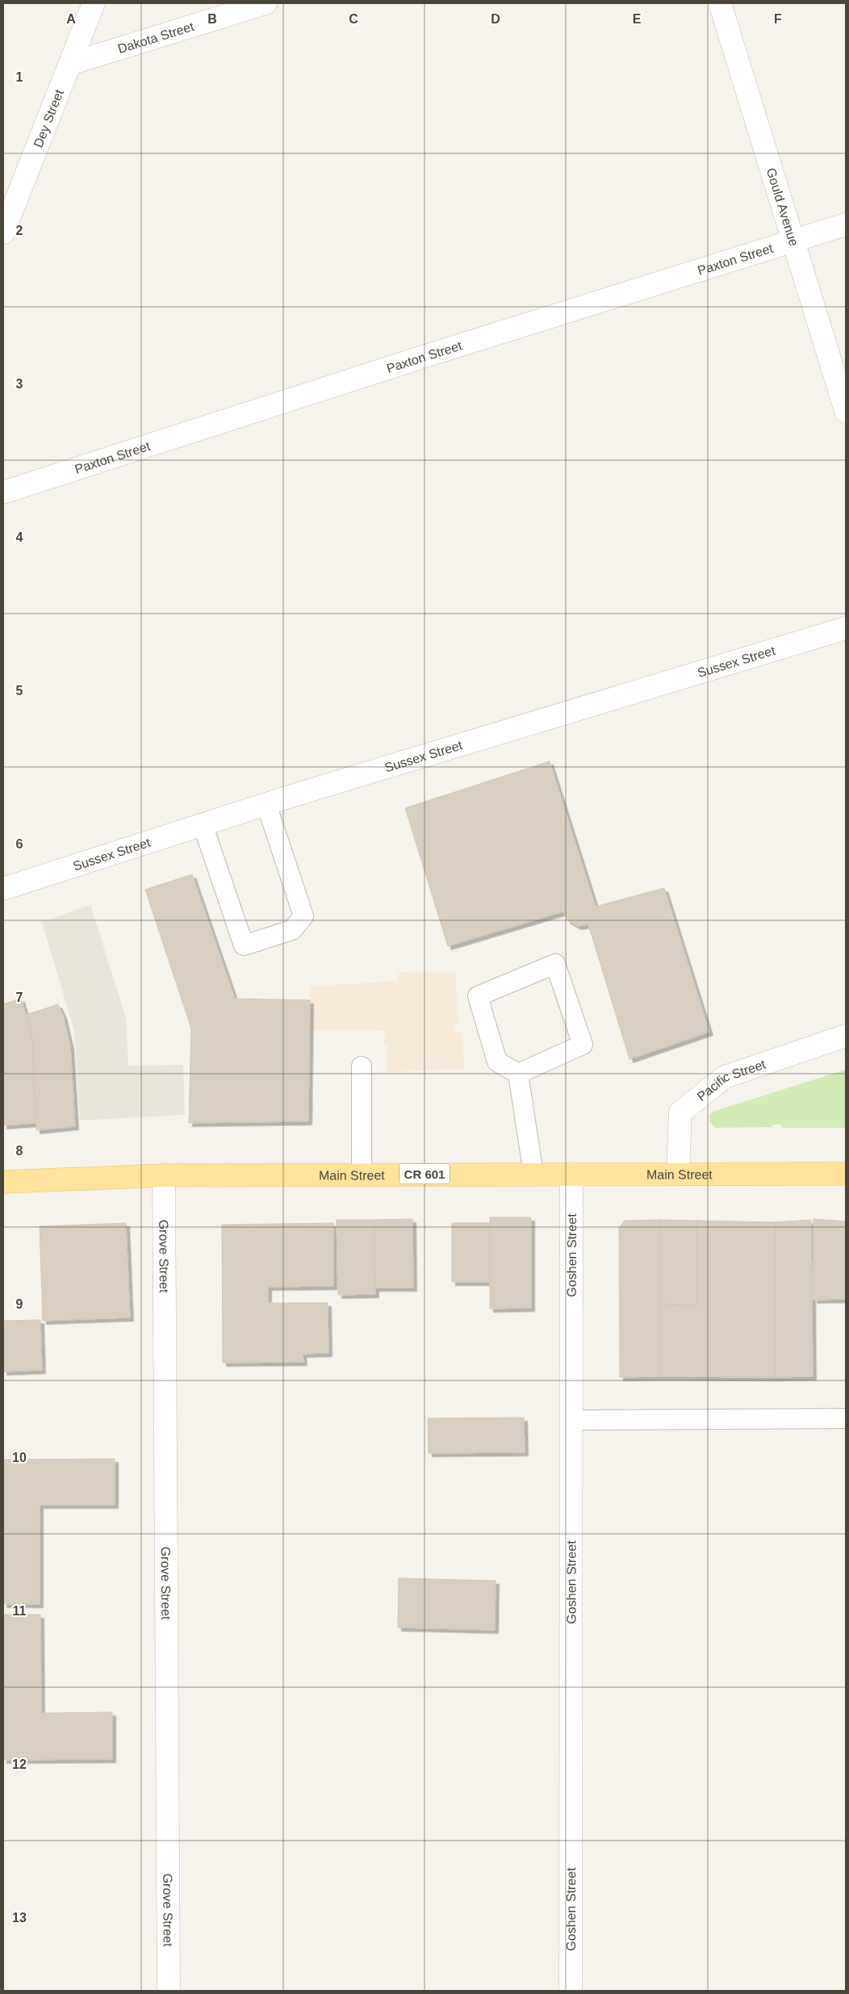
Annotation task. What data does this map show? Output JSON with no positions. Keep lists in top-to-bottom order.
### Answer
{
  "streets": {
    "main road": ["CR 601", "Main Street"],
    "street": [
      "Dakota Street",
      "Dey Street",
      "Gould Avenue",
      "Paxton Street",
      "Sussex Street",
      "Pacific Street",
      "Goshen Street",
      "Grove Street"
    ]
  },
  "crossings": [
    ["Dakota Street", "Dey Street"],
    ["Gould Avenue", "Paxton Street"],
    ["Pacific Street", "Main Street"],
    ["Main Street", "Goshen Street"],
    ["Main Street", "Grove Street"]
  ],
  "grid": {
    "columns": [
      "A",
      "B",
      "C",
      "D",
      "E",
      "F"
    ],
    "rows": [
      "1",
      "2",
      "3",
      "4",
      "5",
      "6",
      "7",
      "8",
      "9",
      "10",
      "11",
      "12",
      "13"
    ]
  }
}
